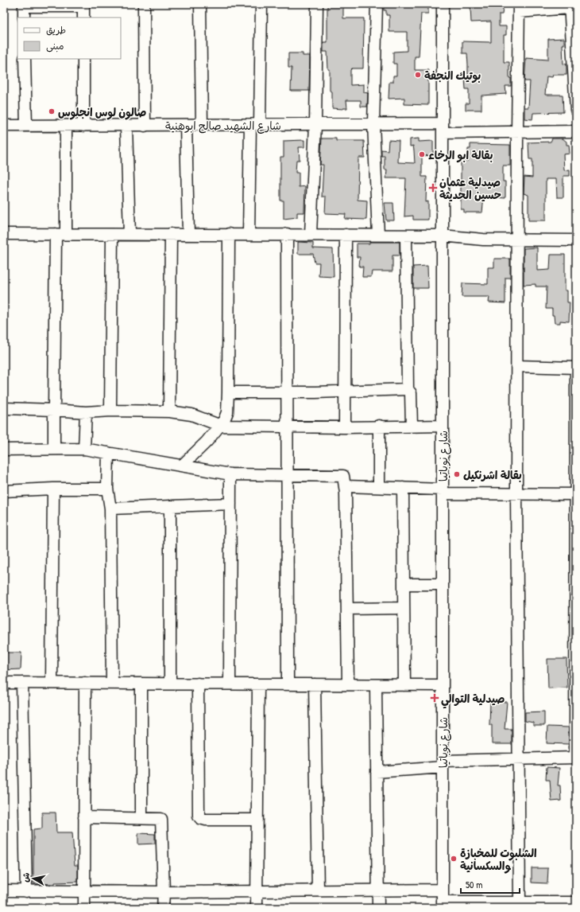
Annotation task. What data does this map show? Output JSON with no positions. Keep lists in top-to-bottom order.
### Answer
{
  "streets": {
    "street": ["شارع الشهيد صالح ابوهنية", "شارع نوباتيا"]
  },
  "crossings": [
    ["شارع الشهيد صالح ابوهنية", "شارع نوباتيا"]
  ],
  "places": {
    "other": [
      "بوتيك النجفة",
      "صالون لوس انجلوس",
      "بقالة ابو الرخاء",
      "بقالة اشرنكيل",
      "الشلبوت للمخبازة والسكسانية"
    ],
    "health": ["صيدلية عثمان حسين الحديثة", "صيدلية التوالي"]
  },
  "legend": ["طريق", "مبنى"],
  "scale_bar": "50 m",
  "north": "left"
}
